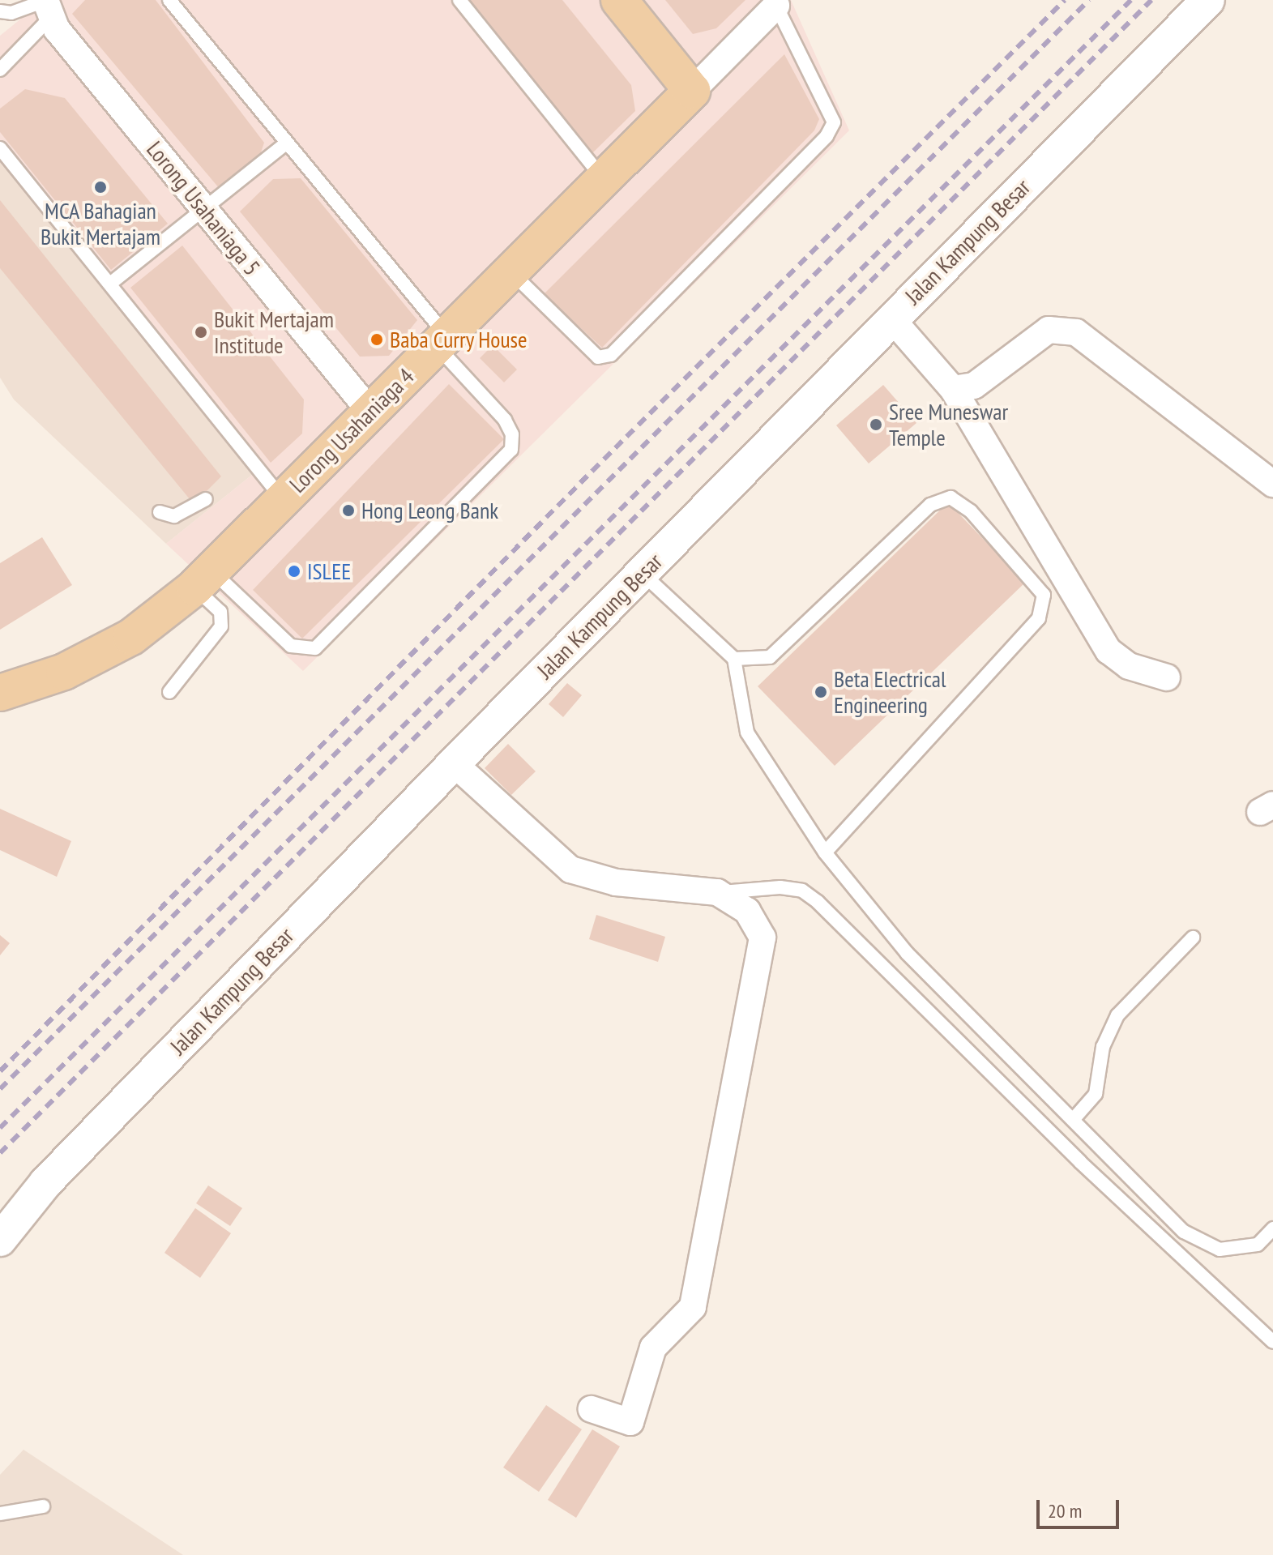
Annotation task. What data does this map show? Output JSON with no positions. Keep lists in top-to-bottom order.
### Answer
{
  "streets": {
    "main road": ["Lorong Usahaniaga 4"],
    "street": ["Lorong Usahaniaga 5", "Jalan Kampung Besar"]
  },
  "crossings": [
    ["Lorong Usahaniaga 5", "Lorong Usahaniaga 4"]
  ],
  "places": [
    "MCA Bahagian Bukit Mertajam",
    "Bukit Mertajam Institude",
    "Baba Curry House",
    "Sree Muneswar Temple",
    "Hong Leong Bank",
    "ISLEE",
    "Beta Electrical Engineering"
  ],
  "scale_bar": "20 m"
}
